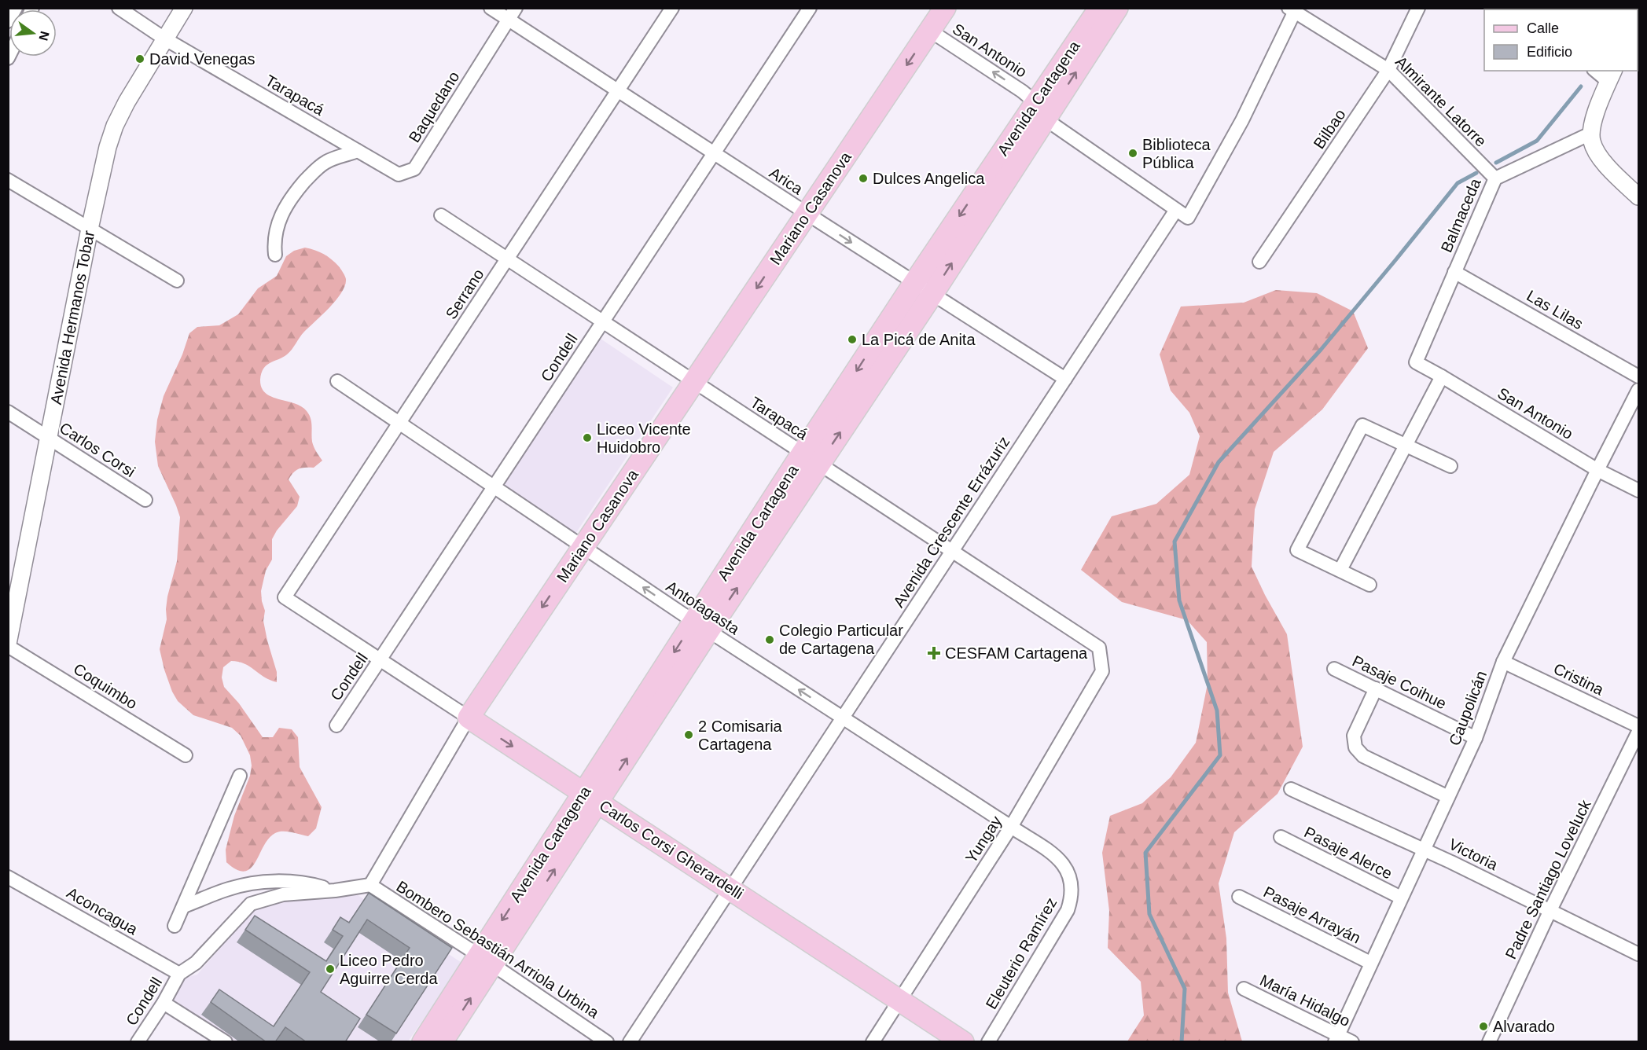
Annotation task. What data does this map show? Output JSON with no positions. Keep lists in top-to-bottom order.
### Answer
{
  "streets": {
    "main road": ["Avenida Cartagena", "Mariano Casanova", "Carlos Corsi Gherardelli"],
    "street": [
      "San Antonio",
      "Tarapacá",
      "Almirante Latorre",
      "Baquedano",
      "Bilbao",
      "Arica",
      "Balmaceda",
      "Serrano",
      "Las Lilas",
      "Avenida Hermanos Tobar",
      "Condell",
      "Carlos Corsi",
      "Avenida Crescente Errázuriz",
      "Antofagasta",
      "Cristina",
      "Pasaje Coihue",
      "Coquimbo",
      "Caupolicán",
      "Yungay",
      "Pasaje Alerce",
      "Victoria",
      "Padre Santiago Loveluck",
      "Aconcagua",
      "Pasaje Arrayán",
      "Bombero Sebastián Arriola Urbina",
      "Eleuterio Ramírez",
      "María Hidalgo"
    ]
  },
  "crossings": [
    ["San Antonio", "Avenida Cartagena"],
    ["San Antonio", "Almirante Latorre"],
    ["San Antonio", "Mariano Casanova"],
    ["San Antonio", "Balmaceda"],
    ["San Antonio", "Avenida Crescente Errázuriz"],
    ["San Antonio", "Caupolicán"],
    ["Tarapacá", "Avenida Cartagena"],
    ["Tarapacá", "Baquedano"],
    ["Tarapacá", "Mariano Casanova"],
    ["Tarapacá", "Serrano"],
    ["Tarapacá", "Avenida Hermanos Tobar"],
    ["Tarapacá", "Condell"],
    ["Tarapacá", "Avenida Crescente Errázuriz"],
    ["Tarapacá", "Yungay"],
    ["Avenida Cartagena", "Arica"],
    ["Avenida Cartagena", "Antofagasta"],
    ["Avenida Cartagena", "Carlos Corsi Gherardelli"],
    ["Avenida Cartagena", "Bombero Sebastián Arriola Urbina"],
    ["Almirante Latorre", "Bilbao"],
    ["Almirante Latorre", "Balmaceda"],
    ["Baquedano", "Arica"],
    ["Arica", "Mariano Casanova"],
    ["Arica", "Serrano"],
    ["Arica", "Condell"],
    ["Arica", "Avenida Crescente Errázuriz"],
    ["Mariano Casanova", "Condell"],
    ["Mariano Casanova", "Antofagasta"],
    ["Mariano Casanova", "Carlos Corsi Gherardelli"],
    ["Mariano Casanova", "Bombero Sebastián Arriola Urbina"],
    ["Balmaceda", "Las Lilas"],
    ["Serrano", "Antofagasta"],
    ["Serrano", "Carlos Corsi Gherardelli"],
    ["Avenida Hermanos Tobar", "Carlos Corsi"],
    ["Avenida Hermanos Tobar", "Coquimbo"],
    ["Condell", "Antofagasta"],
    ["Condell", "Carlos Corsi Gherardelli"],
    ["Condell", "Aconcagua"],
    ["Condell", "Bombero Sebastián Arriola Urbina"],
    ["Avenida Crescente Errázuriz", "Antofagasta"],
    ["Avenida Crescente Errázuriz", "Carlos Corsi Gherardelli"],
    ["Antofagasta", "Yungay"],
    ["Antofagasta", "Eleuterio Ramírez"],
    ["Cristina", "Caupolicán"],
    ["Pasaje Coihue", "Caupolicán"],
    ["Caupolicán", "Pasaje Alerce"],
    ["Caupolicán", "Victoria"],
    ["Caupolicán", "Pasaje Arrayán"],
    ["Caupolicán", "María Hidalgo"],
    ["Yungay", "Carlos Corsi Gherardelli"],
    ["Victoria", "Padre Santiago Loveluck"]
  ],
  "one_way": ["Mariano Casanova", "Antofagasta"],
  "places": {
    "other": [
      "David Venegas",
      "Biblioteca Pública",
      "Dulces Angelica",
      "La Picá de Anita",
      "Liceo Vicente Huidobro",
      "Colegio Particular de Cartagena",
      "2 Comisaria Cartagena",
      "Liceo Pedro Aguirre Cerda",
      "Alvarado"
    ],
    "health": ["CESFAM Cartagena"]
  },
  "legend": ["Calle", "Edificio"],
  "north": "right"
}
